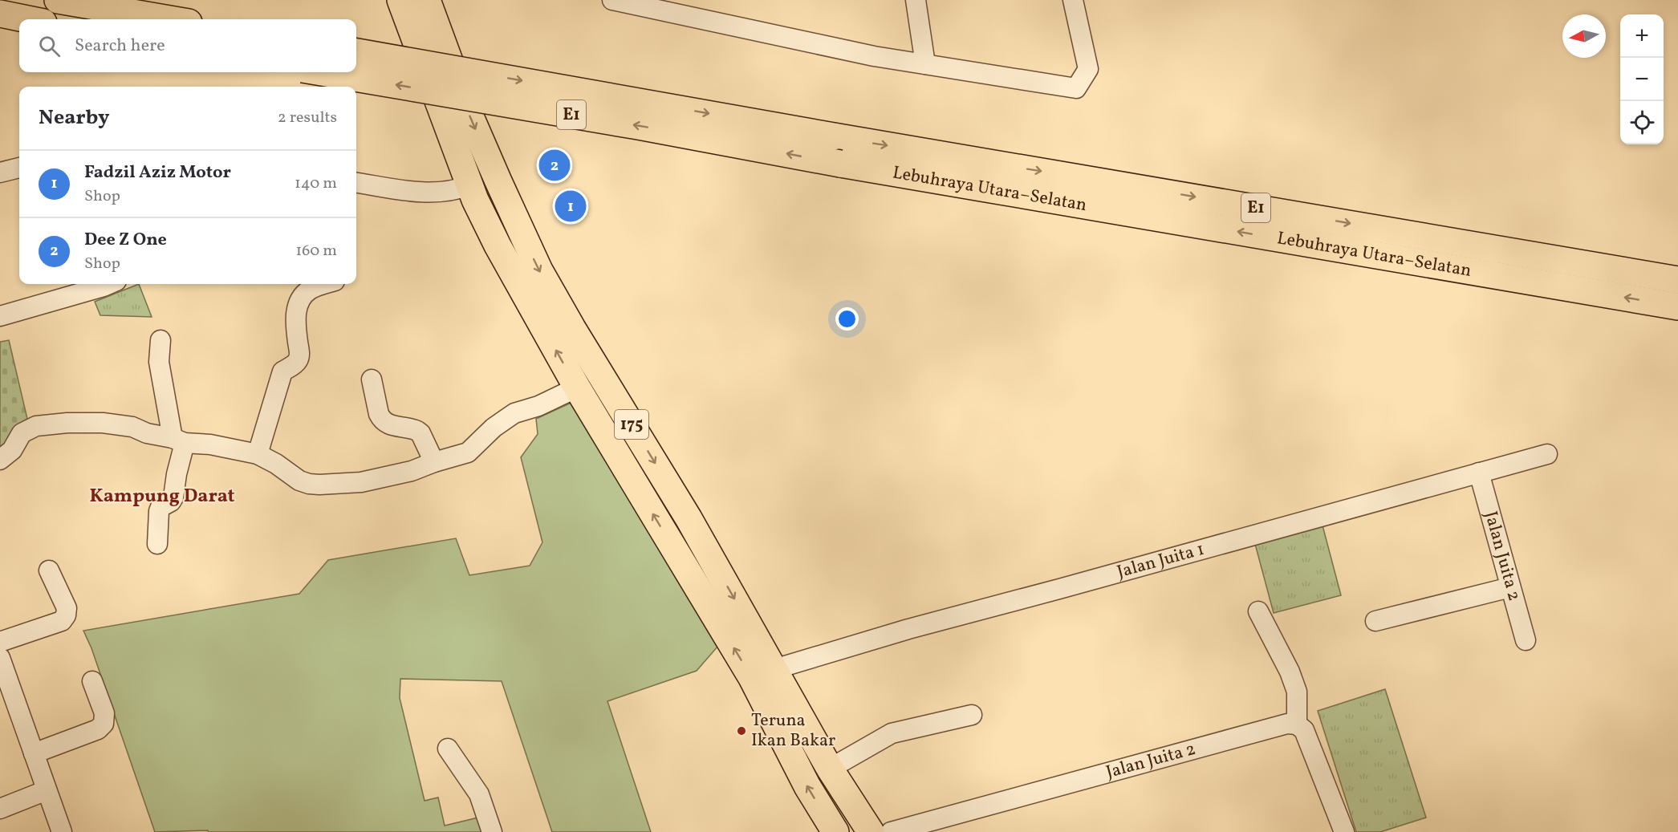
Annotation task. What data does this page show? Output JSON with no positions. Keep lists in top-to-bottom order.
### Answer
{
  "streets": {
    "highway": ["E1", "Lebuhraya Utara–Selatan", "175"],
    "street": ["Jalan Juita 2", "Jalan Juita 1"]
  },
  "crossings": [
    ["175", "Jalan Juita 1"],
    ["Jalan Juita 2", "Jalan Juita 1"]
  ],
  "districts": ["Kampung Darat"],
  "places": ["Teruna Ikan Bakar"],
  "north": "left",
  "page": {
    "map_buttons": ["+", "−"],
    "search": "Search here",
    "heading": ["Nearby", "2 results"],
    "pins": ["2", "1"],
    "list": [
      {
        "mark": "1",
        "name": "Fadzil Aziz Motor",
        "note": "Shop",
        "value": "140 m"
      },
      {
        "mark": "2",
        "name": "Dee Z One",
        "note": "Shop",
        "value": "160 m"
      }
    ]
  }
}
